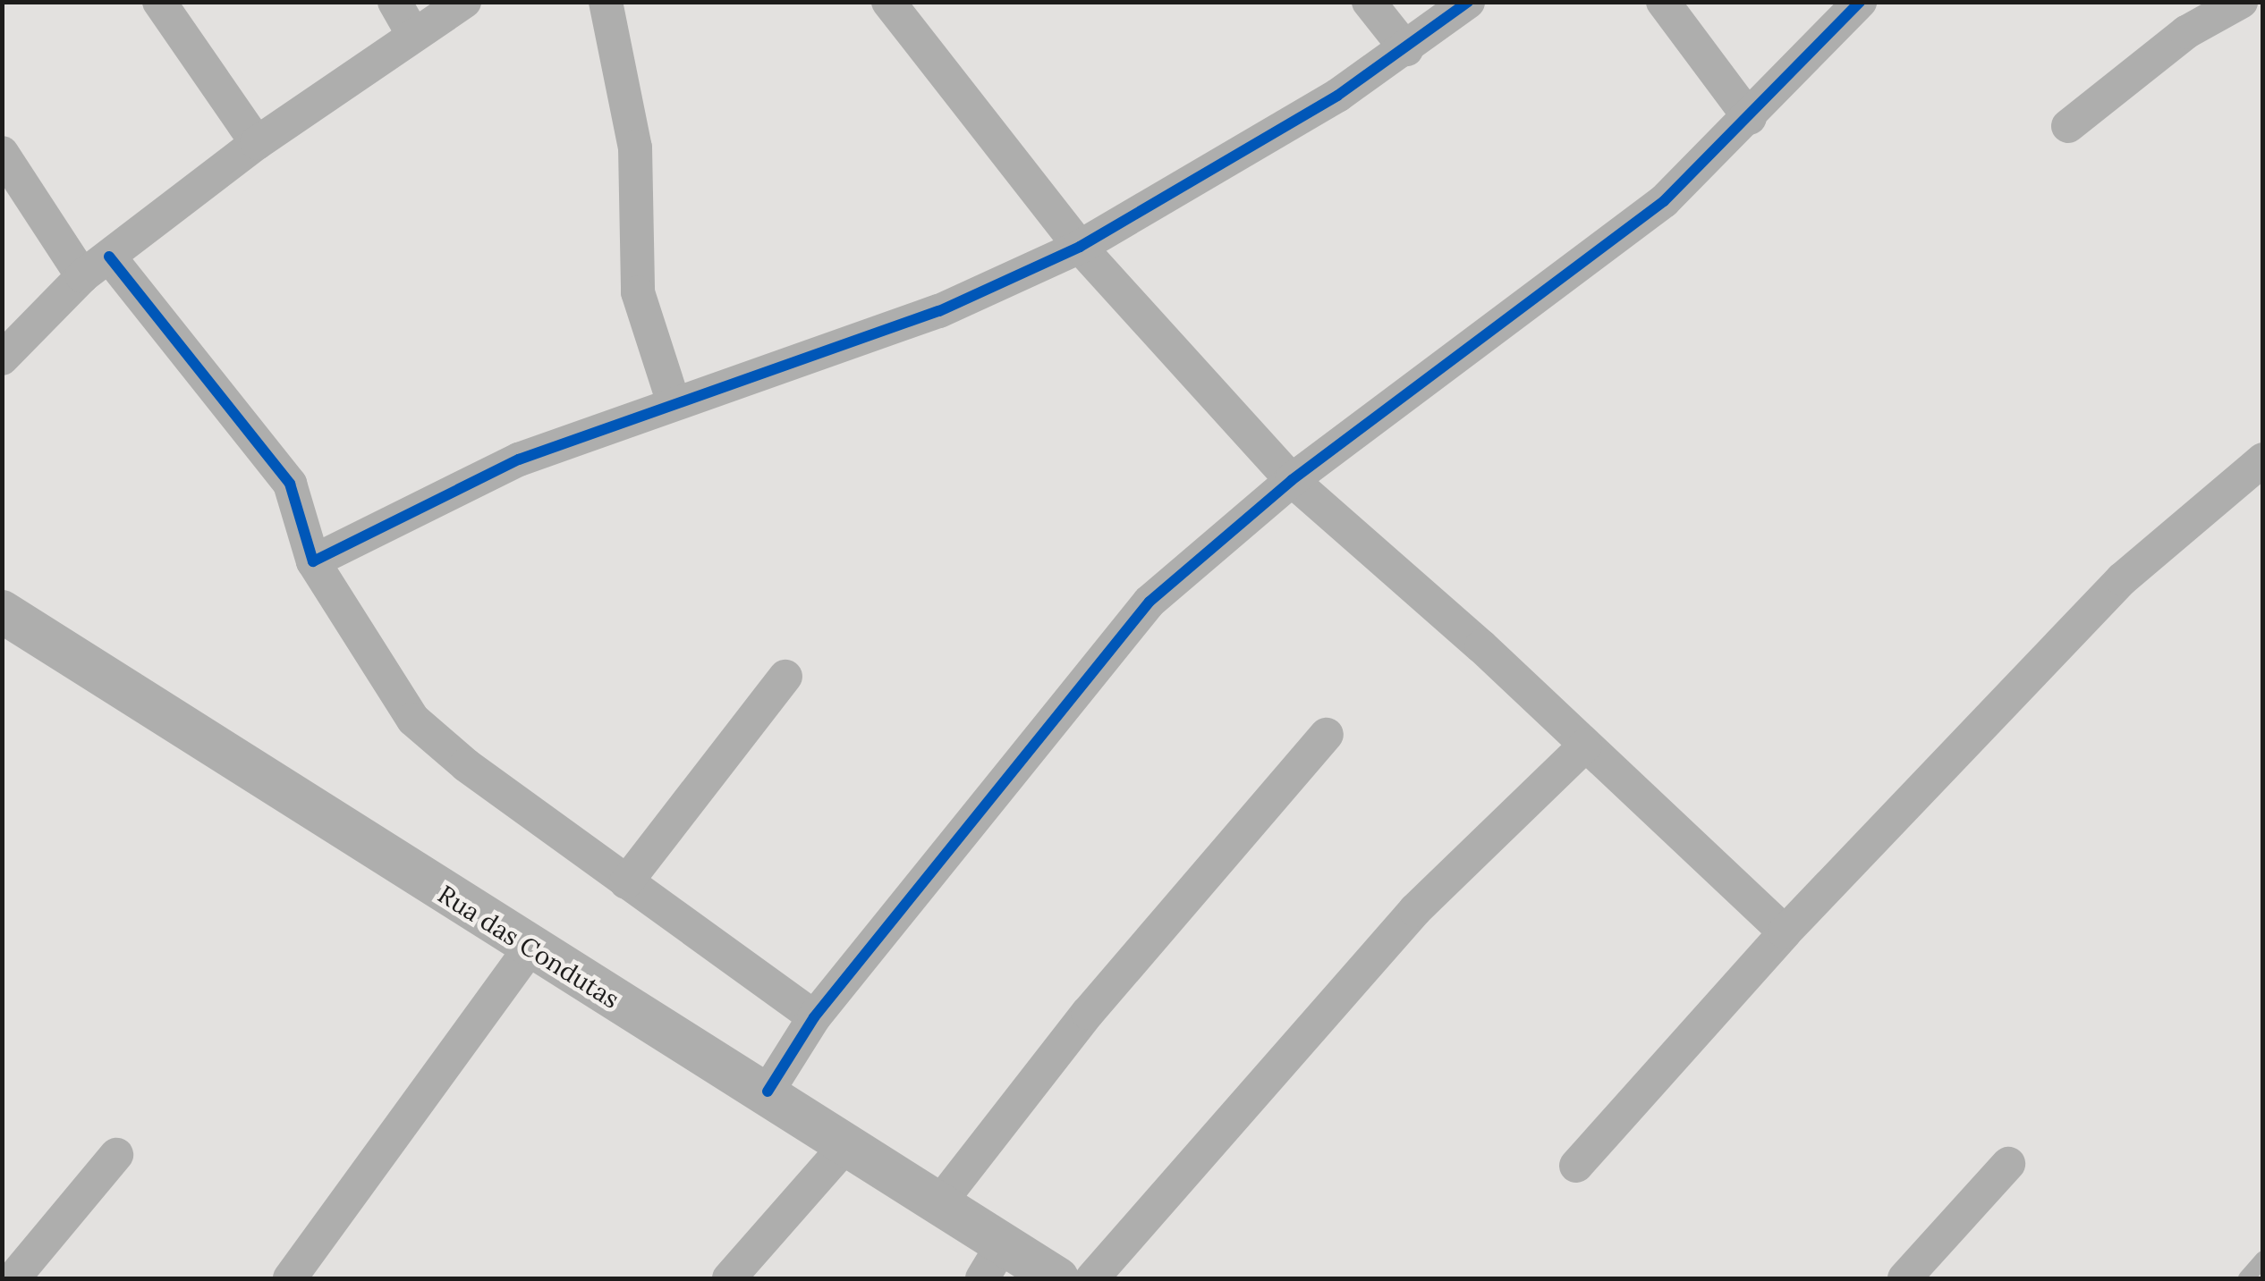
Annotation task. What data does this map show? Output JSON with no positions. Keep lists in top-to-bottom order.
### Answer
{
  "streets": {
    "street": ["Rua das Condutas"]
  }
}
